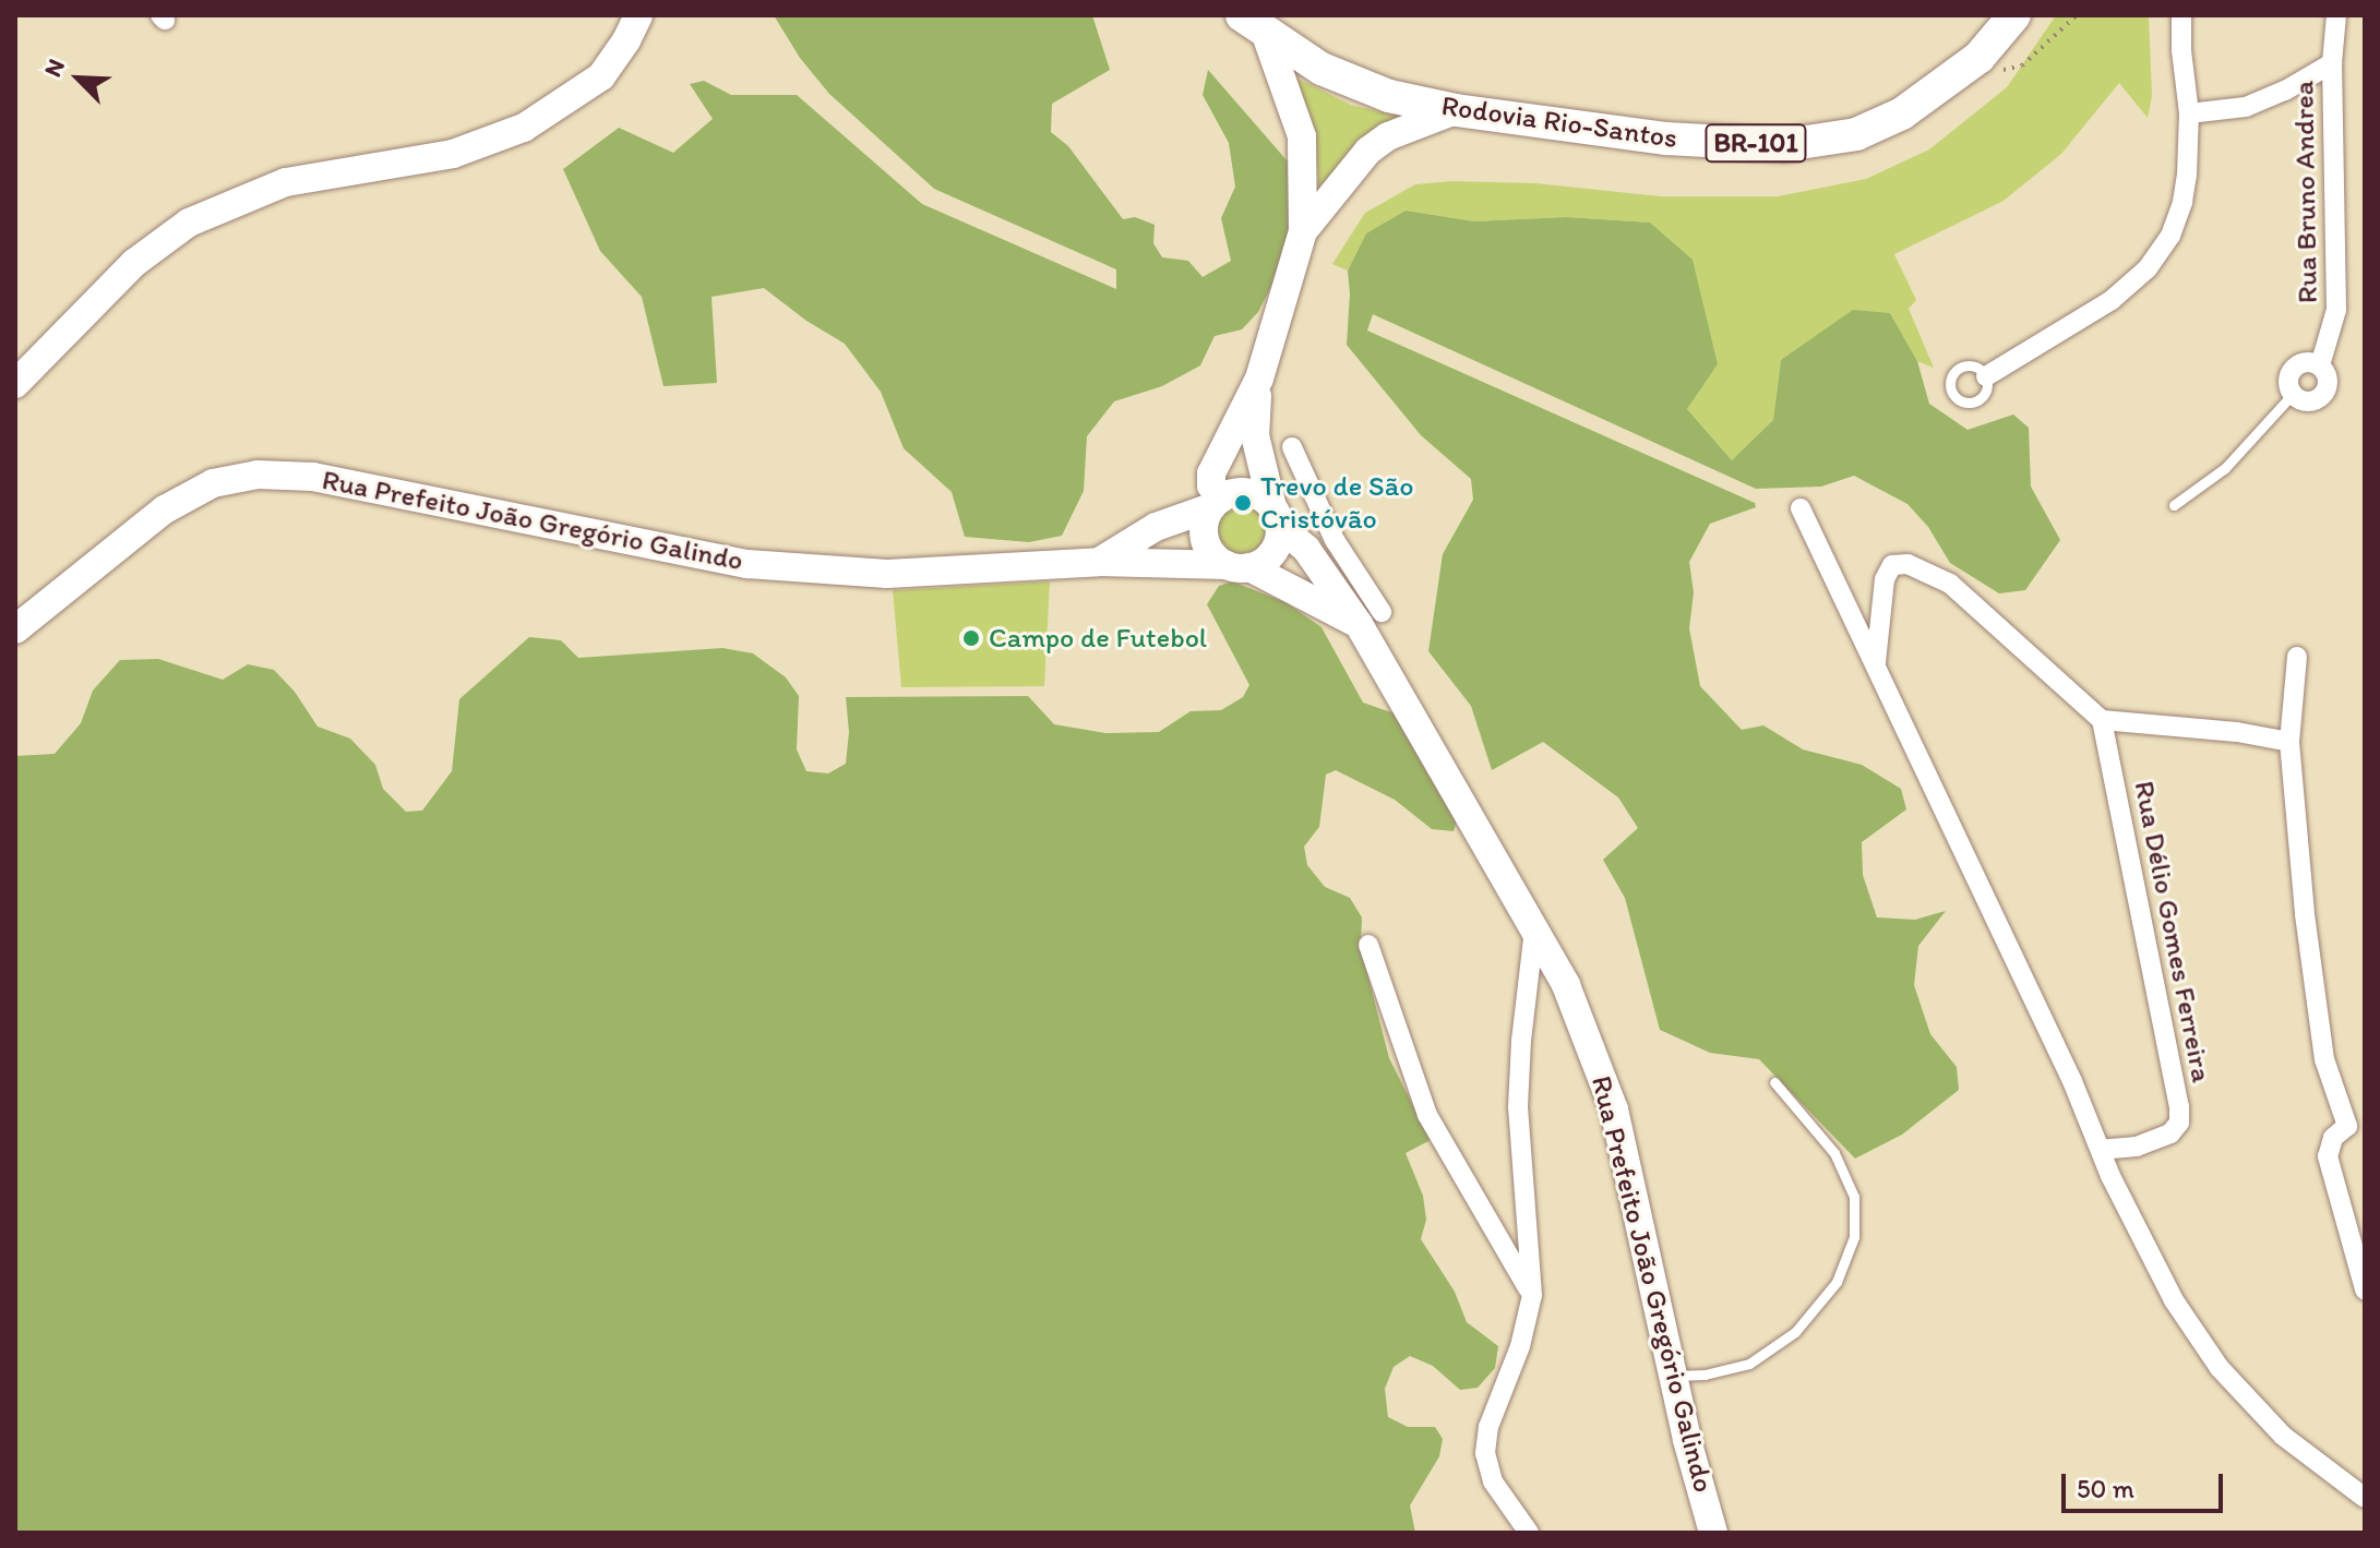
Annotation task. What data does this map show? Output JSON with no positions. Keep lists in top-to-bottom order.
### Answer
{
  "streets": {
    "highway": ["Rodovia Rio-Santos", "BR-101"],
    "main road": ["Rua Prefeito João Gregório Galindo"],
    "street": ["Rua Bruno Andrea", "Rua Délio Gomes Ferreira"]
  },
  "places": ["Trevo de São Cristóvão", "Campo de Futebol"],
  "scale_bar": "50 m",
  "north": "top left"
}
